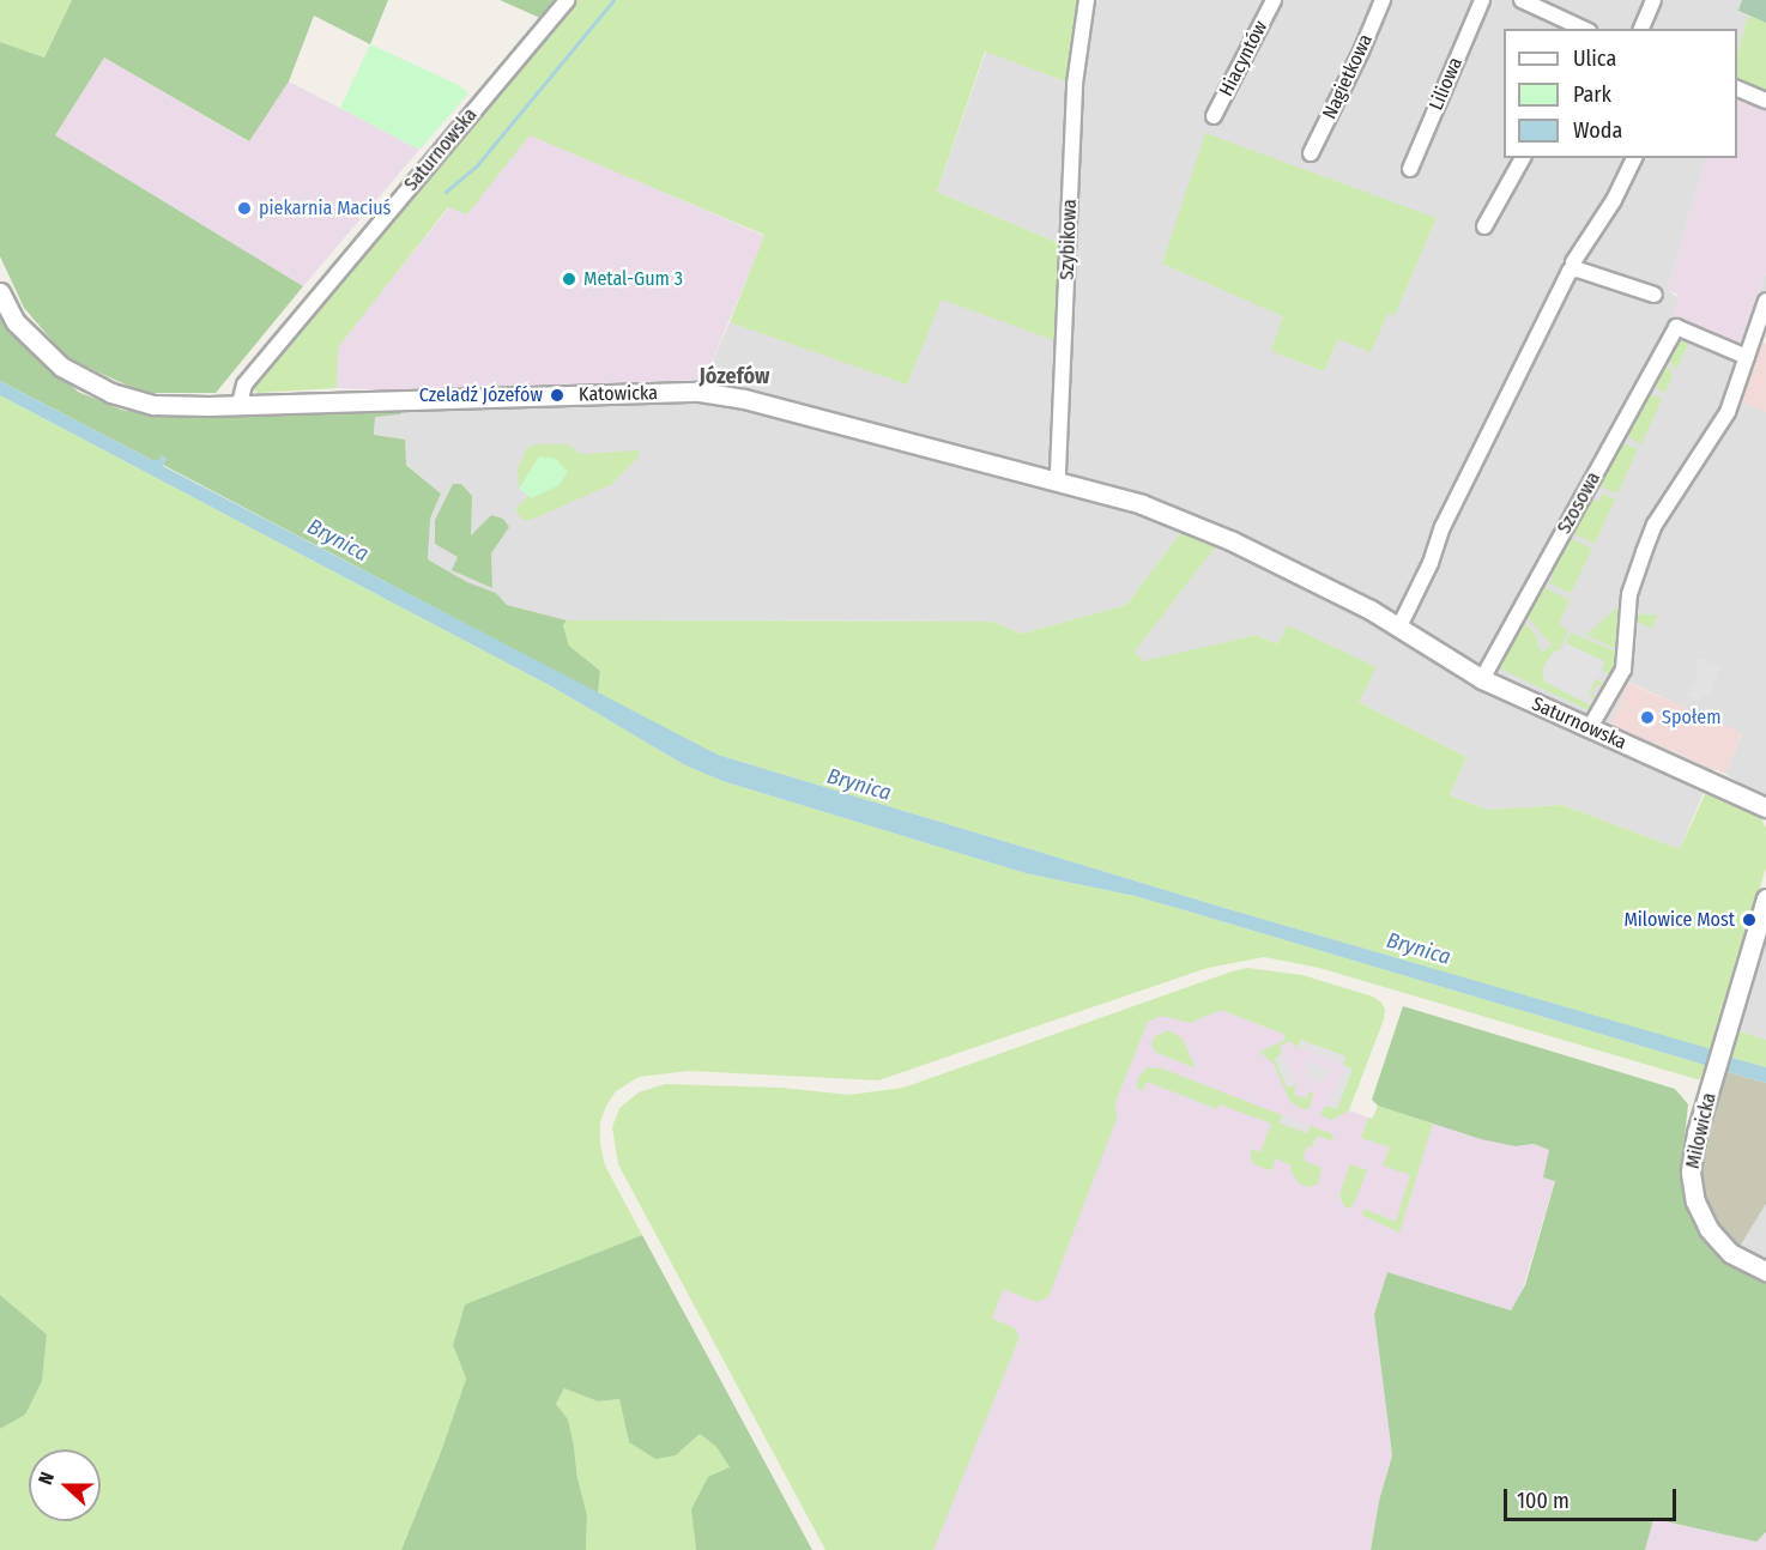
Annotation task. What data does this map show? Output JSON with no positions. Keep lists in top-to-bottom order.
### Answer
{
  "streets": {
    "street": [
      "Hiacyntów",
      "Nagietkowa",
      "Liliowa",
      "Saturnowska",
      "Szybikowa",
      "Katowicka",
      "Szosowa",
      "Milowicka"
    ]
  },
  "crossings": [
    ["Saturnowska", "Szybikowa"],
    ["Saturnowska", "Katowicka"],
    ["Saturnowska", "Szosowa"],
    ["Szybikowa", "Katowicka"]
  ],
  "districts": ["Józefów"],
  "water": ["Brynica"],
  "places": [
    "piekarnia Maciuś",
    "Metal-Gum 3",
    "Czeladź Józefów",
    "Społem",
    "Milowice Most"
  ],
  "legend": ["Ulica", "Park", "Woda"],
  "scale_bar": "100 m",
  "north": "left"
}
